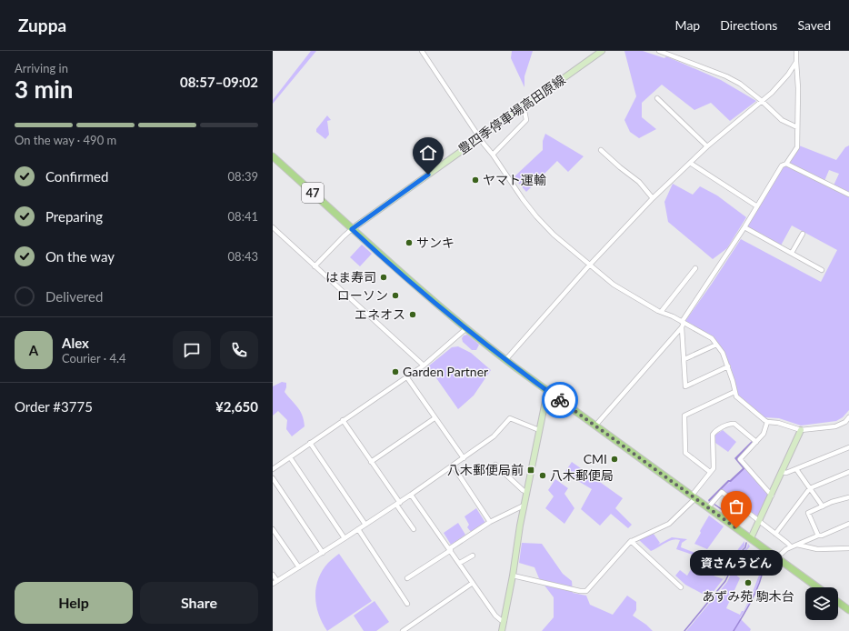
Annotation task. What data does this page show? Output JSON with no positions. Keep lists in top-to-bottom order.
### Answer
{
  "streets": {
    "main road": ["47"],
    "street": ["豊四季停車場高田原線"]
  },
  "crossings": [
    ["豊四季停車場高田原線", "47"]
  ],
  "places": {
    "other": [
      "ヤマト運輸",
      "サンキ",
      "はま寿司",
      "ローソン",
      "エネオス",
      "Garden Partner",
      "CMI",
      "八木郵便局",
      "資さんうどん",
      "あずみ苑 駒木台"
    ],
    "transit": ["八木郵便局前"]
  },
  "page": {
    "header": "Zuppa",
    "nav": ["Map", "Directions", "Saved"],
    "heading": ["3 min", "Arriving in", "08:57–09:02"],
    "panel": [
      "Alex",
      "Courier · 4.4",
      "Order #3775",
      "¥2,650"
    ],
    "bar": "On the way · 490 m",
    "list": [
      ["Confirmed", "08:39"],
      ["Preparing", "08:41"],
      ["On the way", "08:43"],
      "Delivered"
    ],
    "round": "A",
    "bubble": "資さんうどん",
    "buttons": ["Help", "Share"]
  }
}
